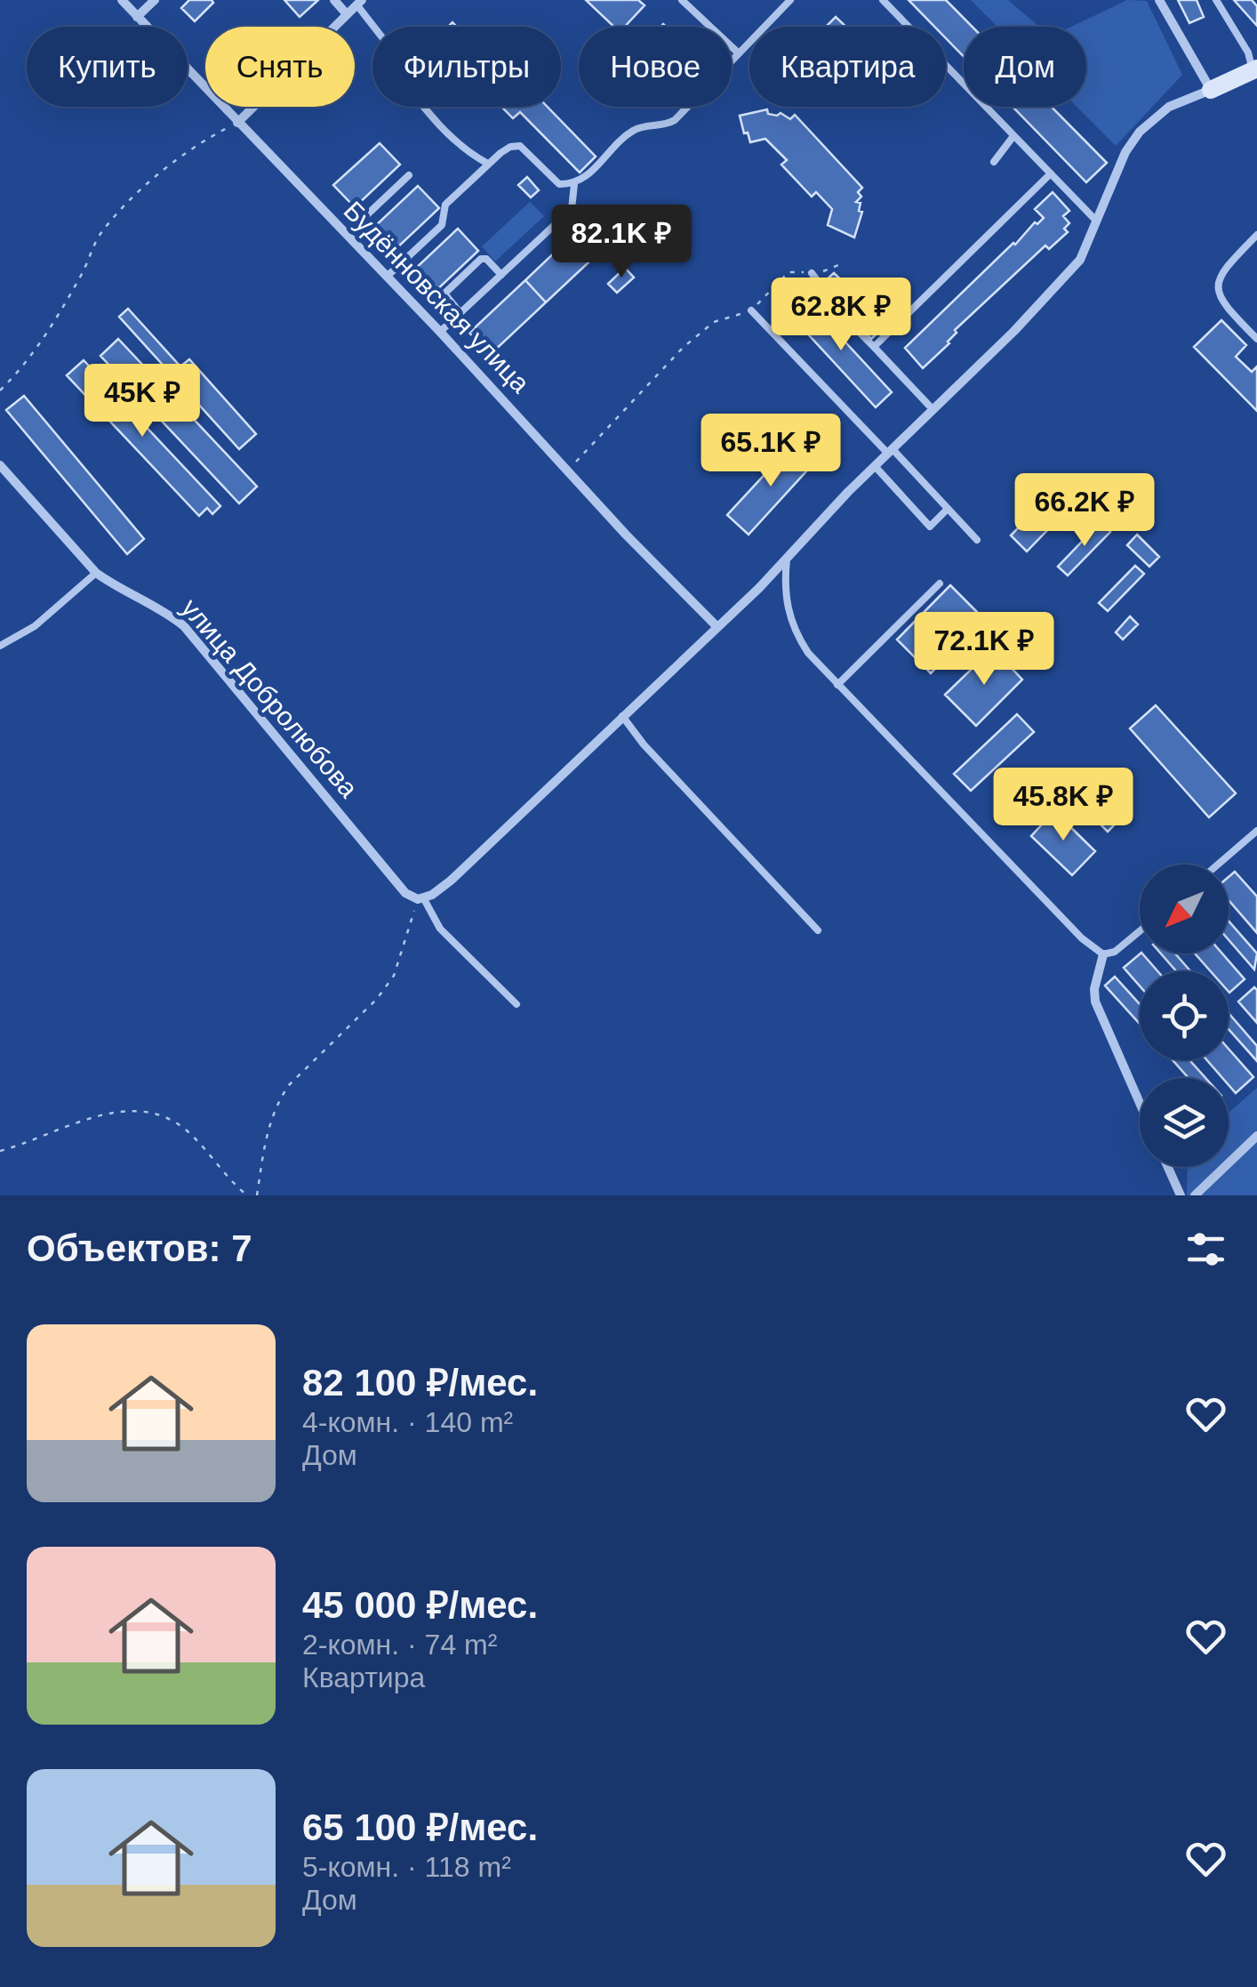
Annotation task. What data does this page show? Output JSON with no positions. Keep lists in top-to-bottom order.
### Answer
{
  "streets": {
    "street": ["Будённовская улица", "улица Добролюбова"]
  },
  "north": "bottom left",
  "page": {
    "chip": [
      "Купить",
      "Снять",
      "Фильтры",
      "Новое",
      "Квартира",
      "Дом"
    ],
    "price": [
      "82.1K ₽",
      "62.8K ₽",
      "45K ₽",
      "65.1K ₽",
      "66.2K ₽",
      "72.1K ₽",
      "45.8K ₽"
    ],
    "heading": "Объектов: 7",
    "list": [
      {
        "name": "82 100 ₽/мес.",
        "note": "4-комн. · 140 m² · Дом"
      },
      {
        "name": "45 000 ₽/мес.",
        "note": "2-комн. · 74 m² · Квартира"
      },
      {
        "name": "65 100 ₽/мес.",
        "note": "5-комн. · 118 m² · Дом"
      }
    ]
  }
}
